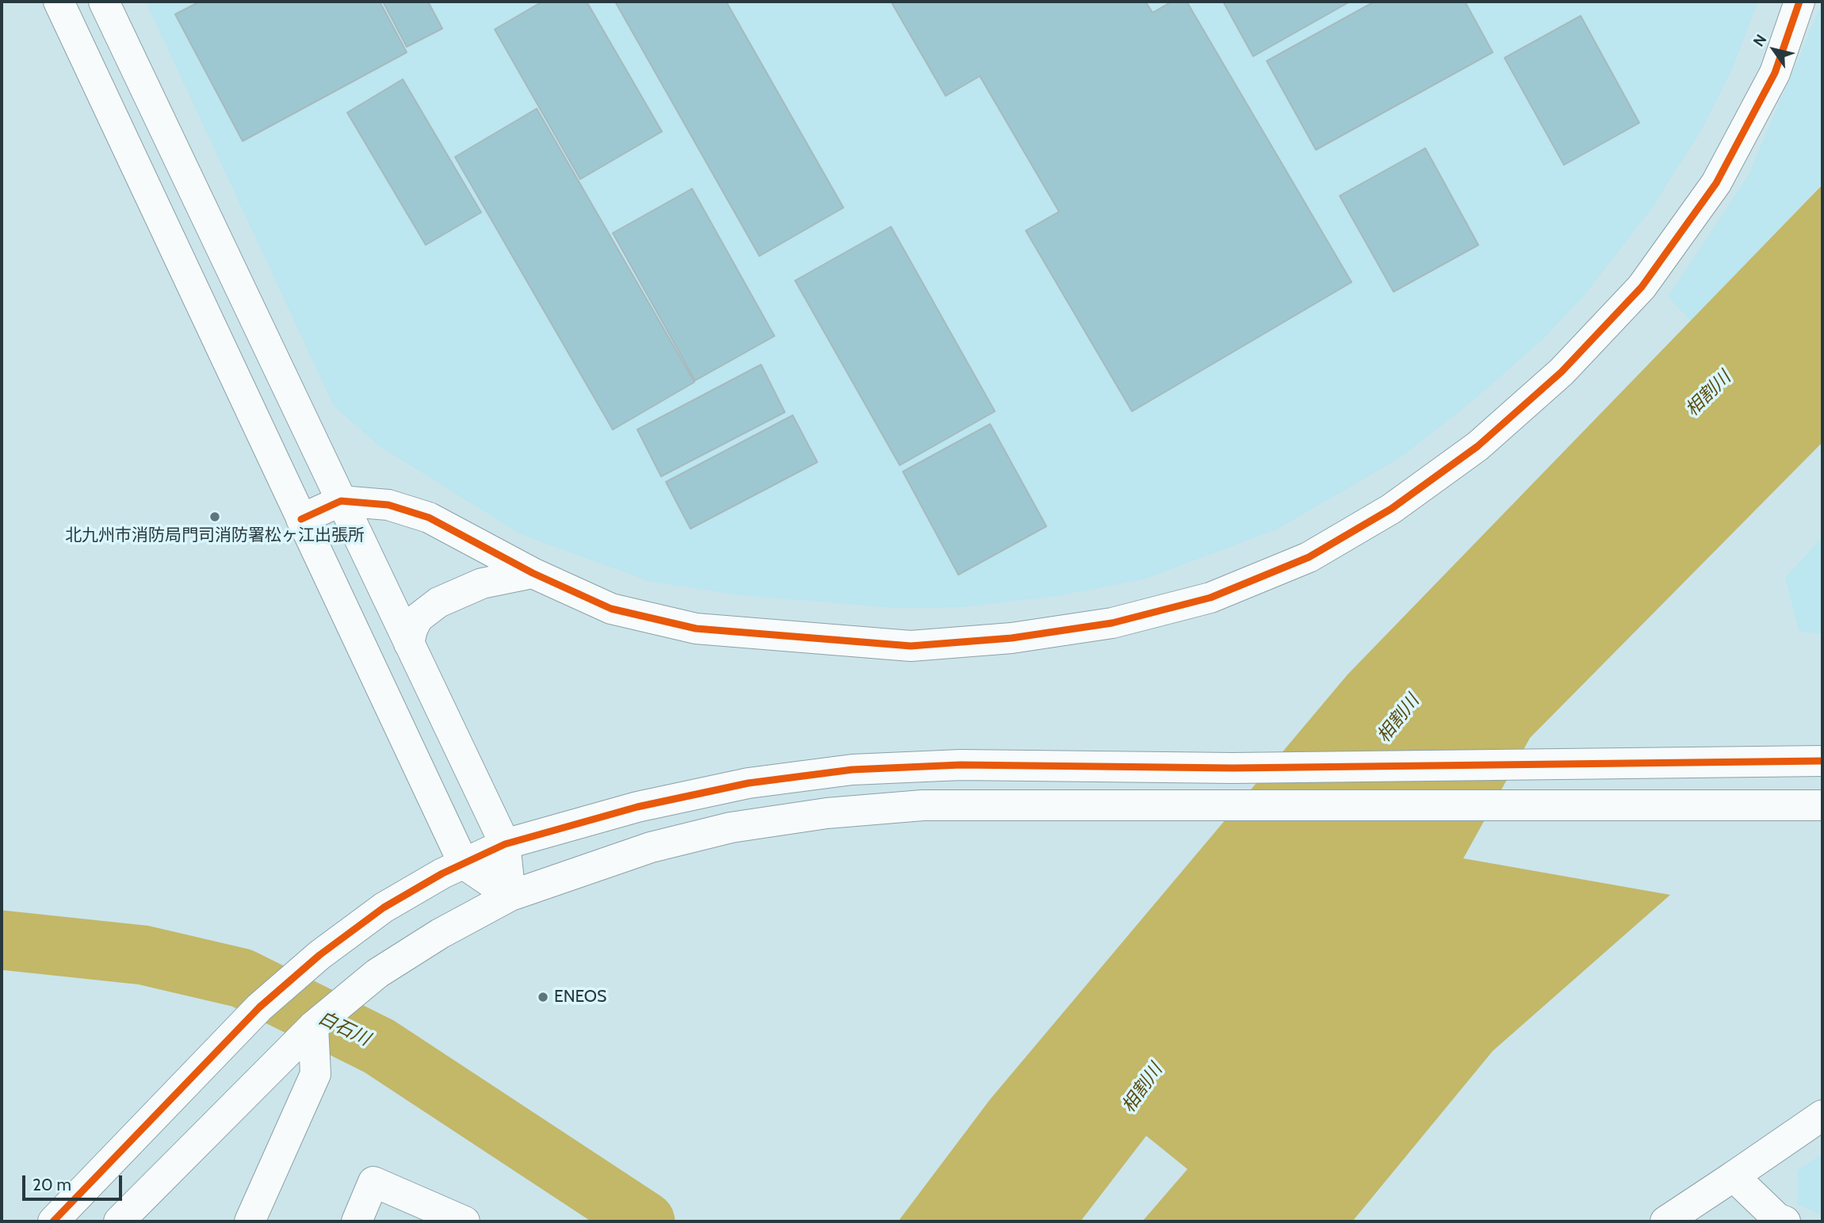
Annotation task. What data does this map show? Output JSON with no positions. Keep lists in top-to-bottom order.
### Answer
{
  "water": ["相割川", "白石川"],
  "places": ["北九州市消防局門司消防署松ヶ江出張所", "ENEOS"],
  "scale_bar": "20 m",
  "north": "top left"
}
